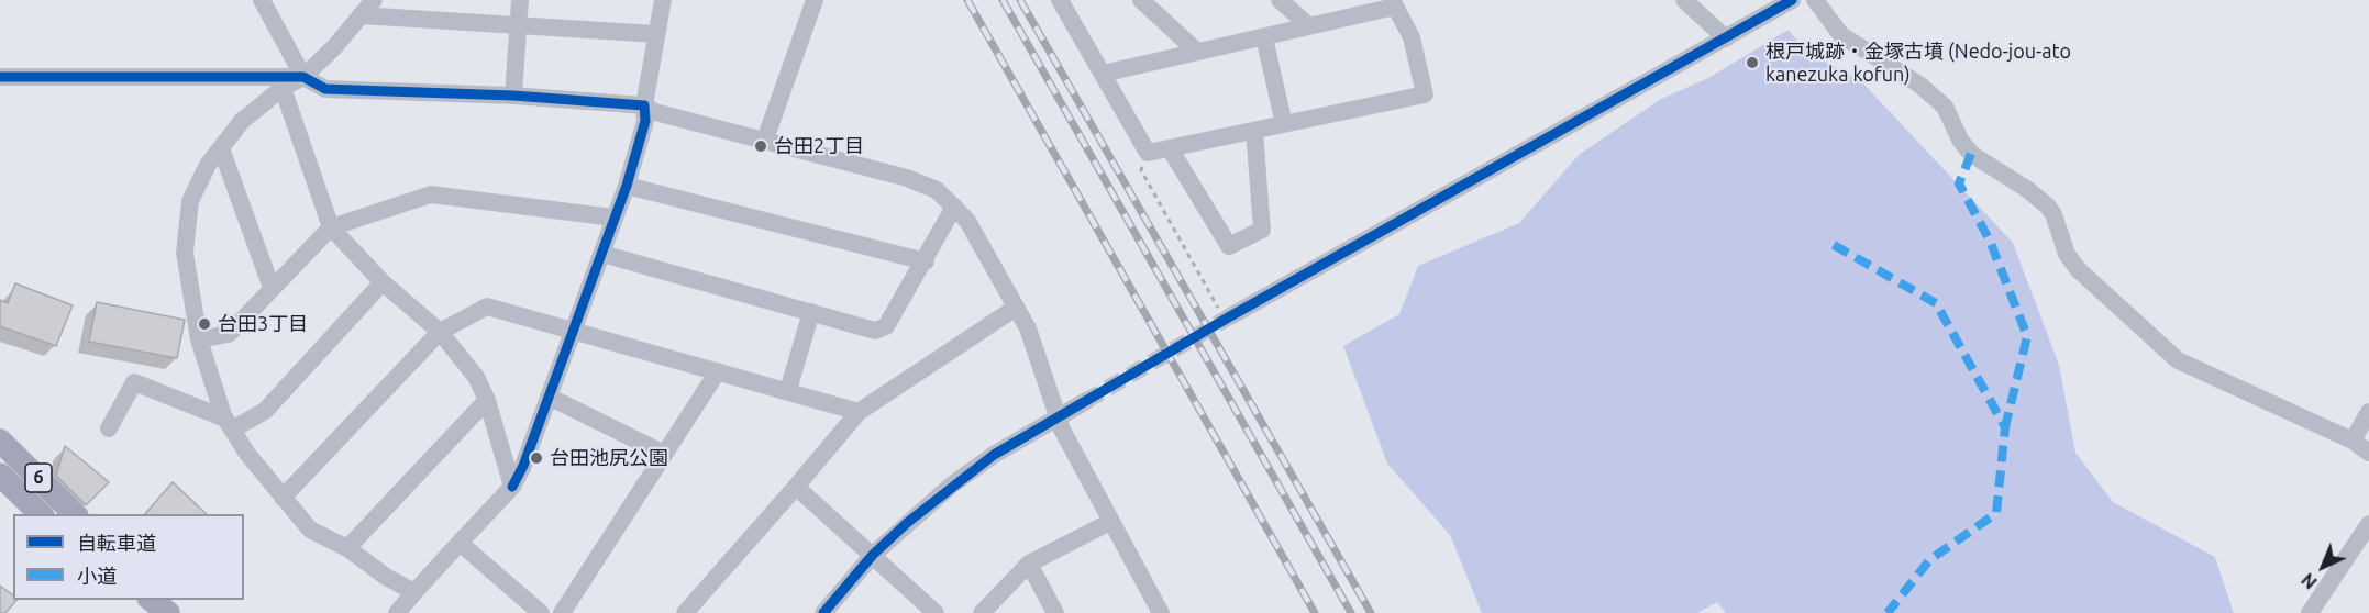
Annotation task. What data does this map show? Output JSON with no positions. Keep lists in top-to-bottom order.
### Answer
{
  "streets": {
    "highway": ["6"]
  },
  "places": [
    "根戸城跡・金塚古墳 (Nedo-jou-ato kanezuka kofun)",
    "台田2丁目",
    "台田3丁目",
    "台田池尻公園"
  ],
  "legend": ["自転車道", "小道"],
  "north": "bottom left"
}
